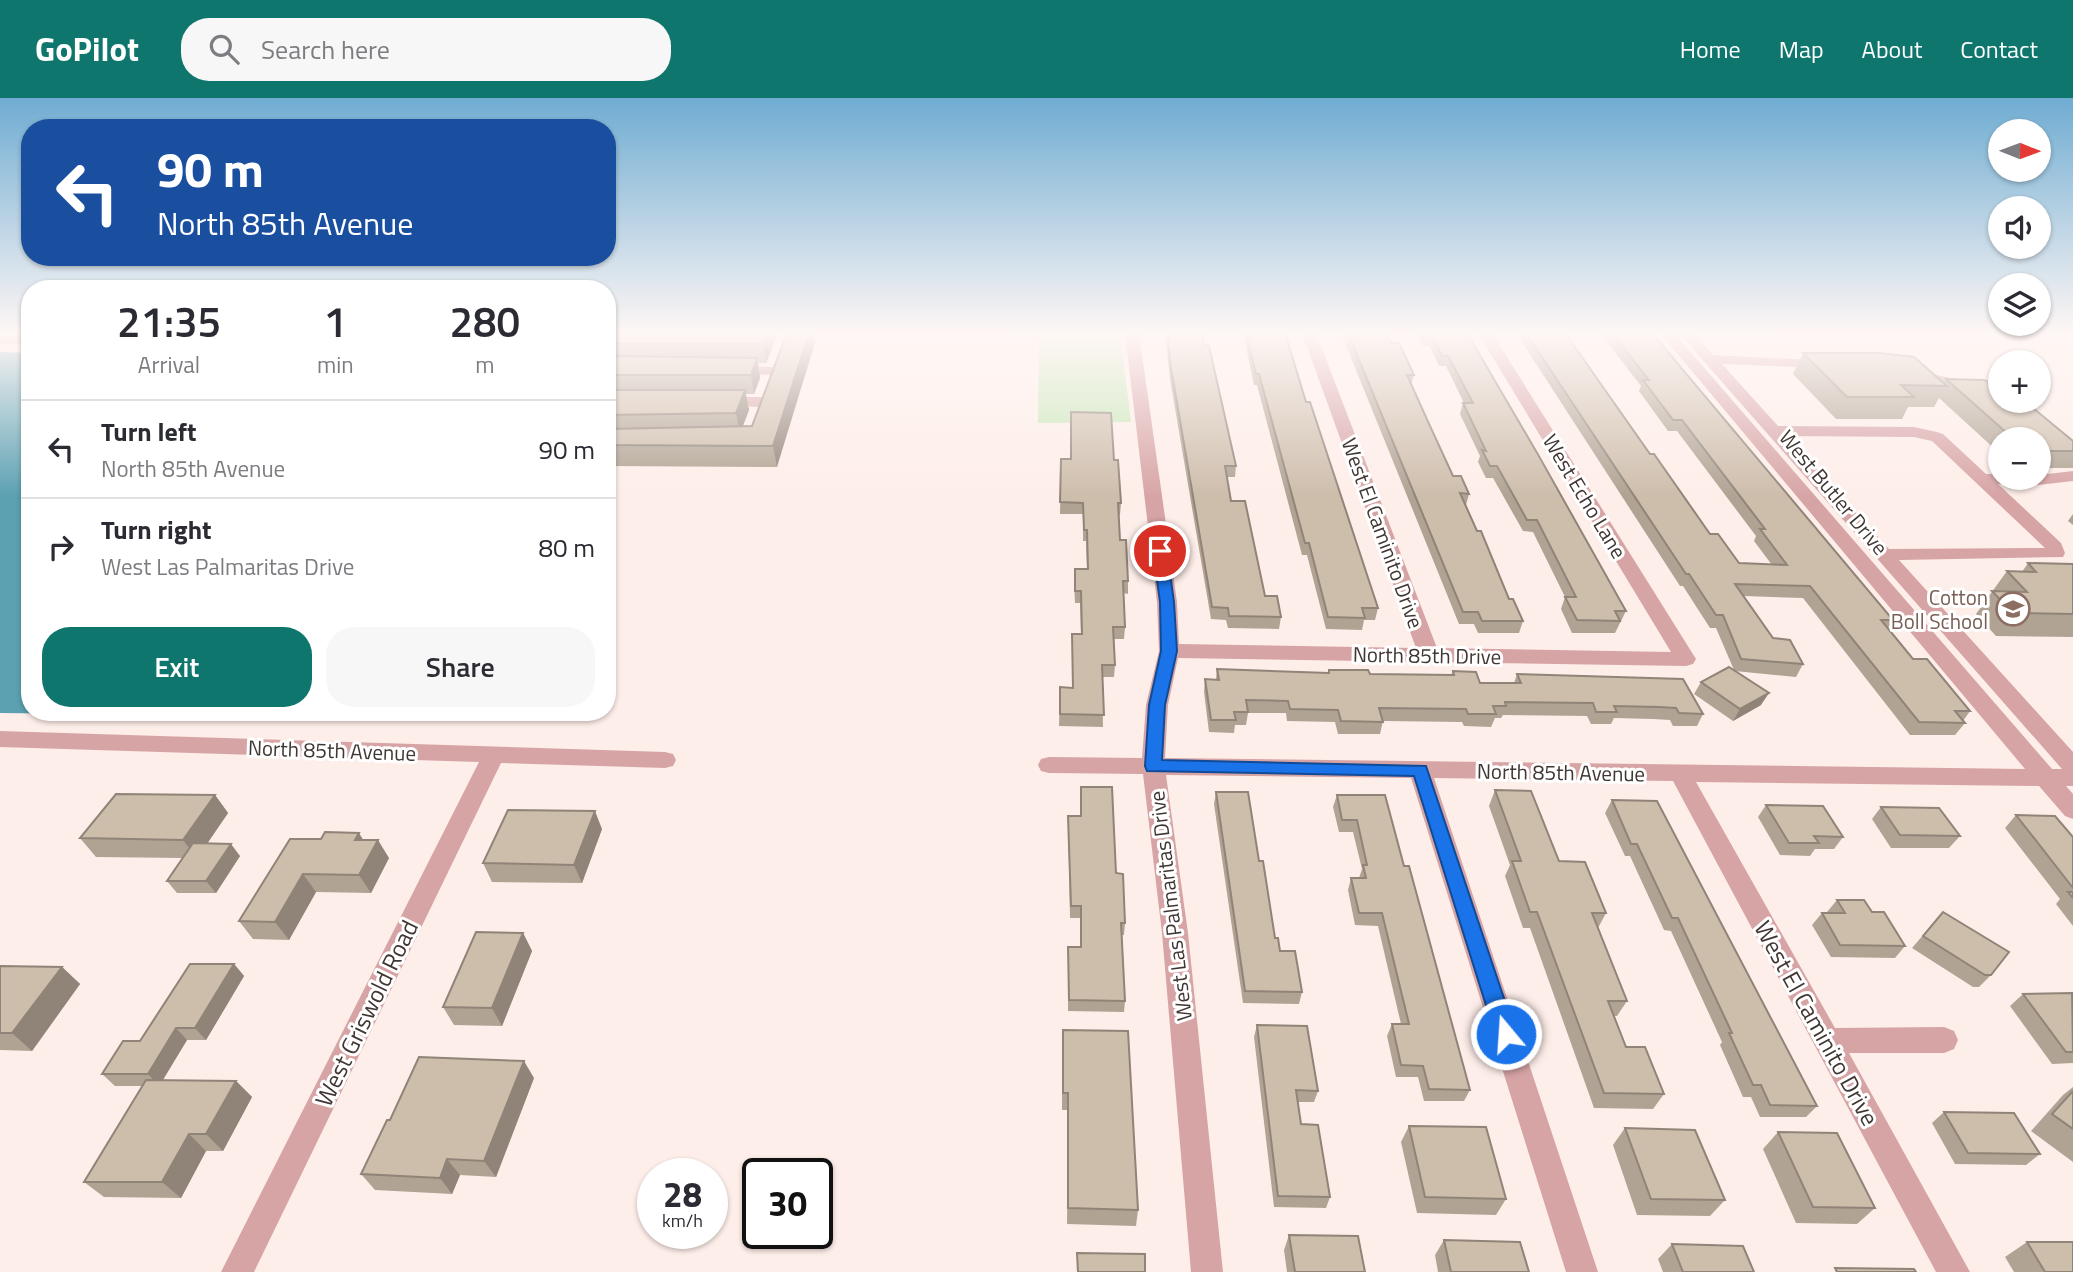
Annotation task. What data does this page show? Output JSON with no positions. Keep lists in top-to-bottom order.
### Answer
{
  "streets": {
    "street": [
      "West Butler Drive",
      "West Echo Lane",
      "West El Caminito Drive",
      "North 85th Drive",
      "North 85th Avenue",
      "West Las Palmaritas Drive",
      "West Griswold Road"
    ]
  },
  "crossings": [
    ["West Butler Drive", "North 85th Avenue"],
    ["West Echo Lane", "North 85th Drive"],
    ["West El Caminito Drive", "North 85th Drive"],
    ["West El Caminito Drive", "North 85th Avenue"],
    ["North 85th Drive", "West Las Palmaritas Drive"],
    ["North 85th Avenue", "West Las Palmaritas Drive"],
    ["North 85th Avenue", "West Griswold Road"]
  ],
  "places": {
    "school or university": ["Cotton Boll School"]
  },
  "north": "right",
  "page": {
    "header": "GoPilot",
    "search": "Search here",
    "nav": [
      "Home",
      "Map",
      "About",
      "Contact"
    ],
    "map_buttons": ["+", "−"],
    "turn": ["90 m", "North 85th Avenue"],
    "eta": [
      "21:35",
      "Arrival",
      "1",
      "min",
      "280",
      "m"
    ],
    "list": [
      {
        "name": "Turn left",
        "note": "North 85th Avenue",
        "value": "90 m"
      },
      {
        "name": "Turn right",
        "note": "West Las Palmaritas Drive",
        "value": "80 m"
      }
    ],
    "buttons": ["Exit", "Share"],
    "speed": "28 km/h",
    "limit": "30"
  }
}
